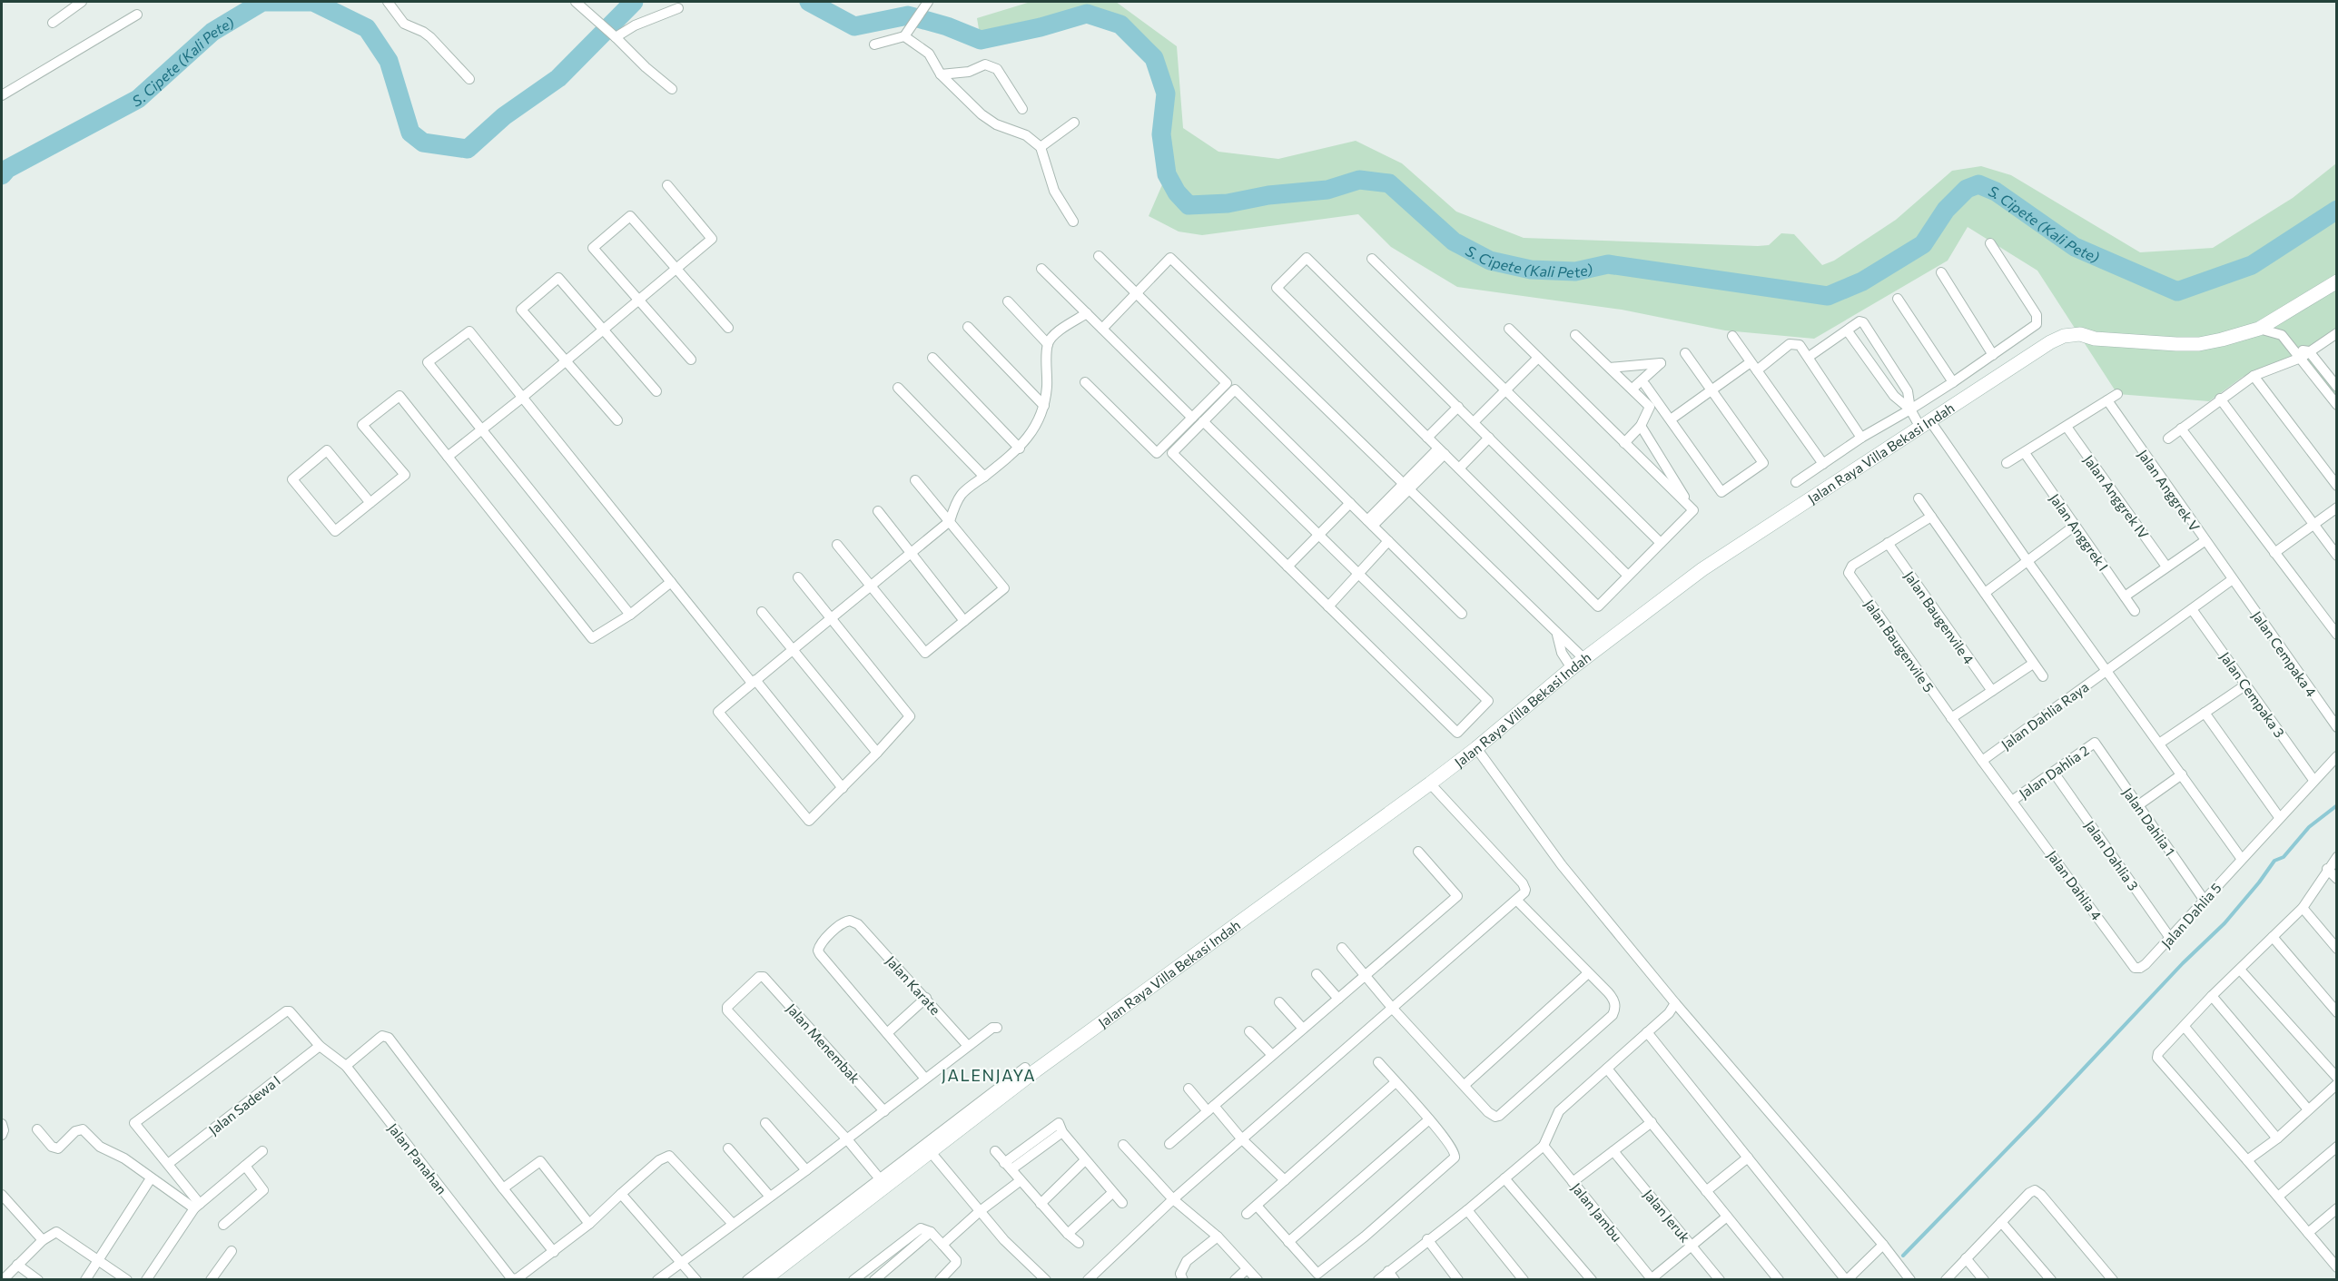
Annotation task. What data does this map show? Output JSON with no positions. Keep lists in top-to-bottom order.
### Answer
{
  "streets": {
    "main road": ["Jalan Raya Villa Bekasi Indah"],
    "street": [
      "Jalan Anggrek V",
      "Jalan Anggrek IV",
      "Jalan Anggrek I",
      "Jalan Baugenvile 4",
      "Jalan Baugenvile 5",
      "Jalan Cempaka 4",
      "Jalan Cempaka 3",
      "Jalan Dahlia Raya",
      "Jalan Dahlia 2",
      "Jalan Dahlia 1",
      "Jalan Dahlia 3",
      "Jalan Dahlia 4",
      "Jalan Dahlia 5",
      "Jalan Karate",
      "Jalan Menembak",
      "Jalan Sadewa I",
      "Jalan Panahan",
      "Jalan Jambu",
      "Jalan Jeruk"
    ]
  },
  "crossings": [
    ["Jalan Anggrek V", "Jalan Cempaka 4"],
    ["Jalan Anggrek V", "Jalan Dahlia Raya"],
    ["Jalan Baugenvile 4", "Jalan Baugenvile 5"],
    ["Jalan Baugenvile 5", "Jalan Dahlia Raya"],
    ["Jalan Baugenvile 5", "Jalan Dahlia 4"],
    ["Jalan Cempaka 4", "Jalan Dahlia Raya"],
    ["Jalan Cempaka 3", "Jalan Dahlia Raya"],
    ["Jalan Cempaka 3", "Jalan Dahlia 5"],
    ["Jalan Dahlia Raya", "Jalan Dahlia 4"],
    ["Jalan Dahlia 2", "Jalan Dahlia 1"],
    ["Jalan Dahlia 2", "Jalan Dahlia 3"],
    ["Jalan Dahlia 2", "Jalan Dahlia 4"],
    ["Jalan Dahlia 1", "Jalan Dahlia 5"],
    ["Jalan Dahlia 3", "Jalan Dahlia 5"],
    ["Jalan Dahlia 4", "Jalan Dahlia 5"],
    ["Jalan Sadewa I", "Jalan Panahan"]
  ],
  "districts": ["JALENJAYA"],
  "water": ["S. Cipete (Kali Pete)"]
}
